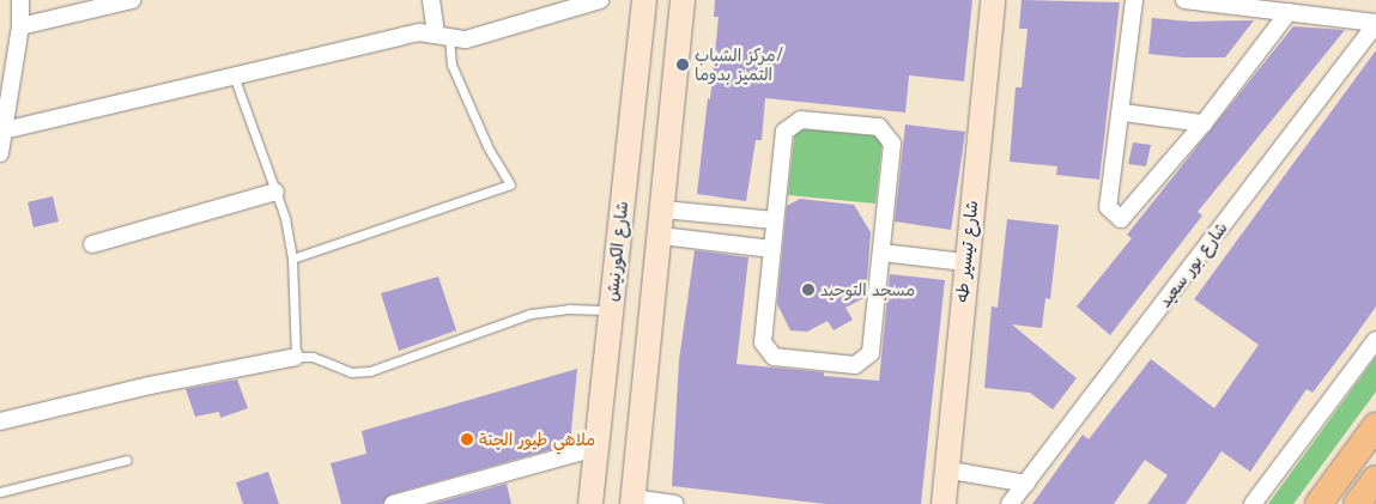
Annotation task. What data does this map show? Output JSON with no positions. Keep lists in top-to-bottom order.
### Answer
{
  "streets": {
    "main road": ["شارع الكورنيش", "شارع تيسير طه"],
    "street": ["شارع بور سعيد"]
  },
  "places": ["مركز الشباب/ التميز بدوما", "مسجد التوحيد", "ملاهي طيور الجنة"]
}
